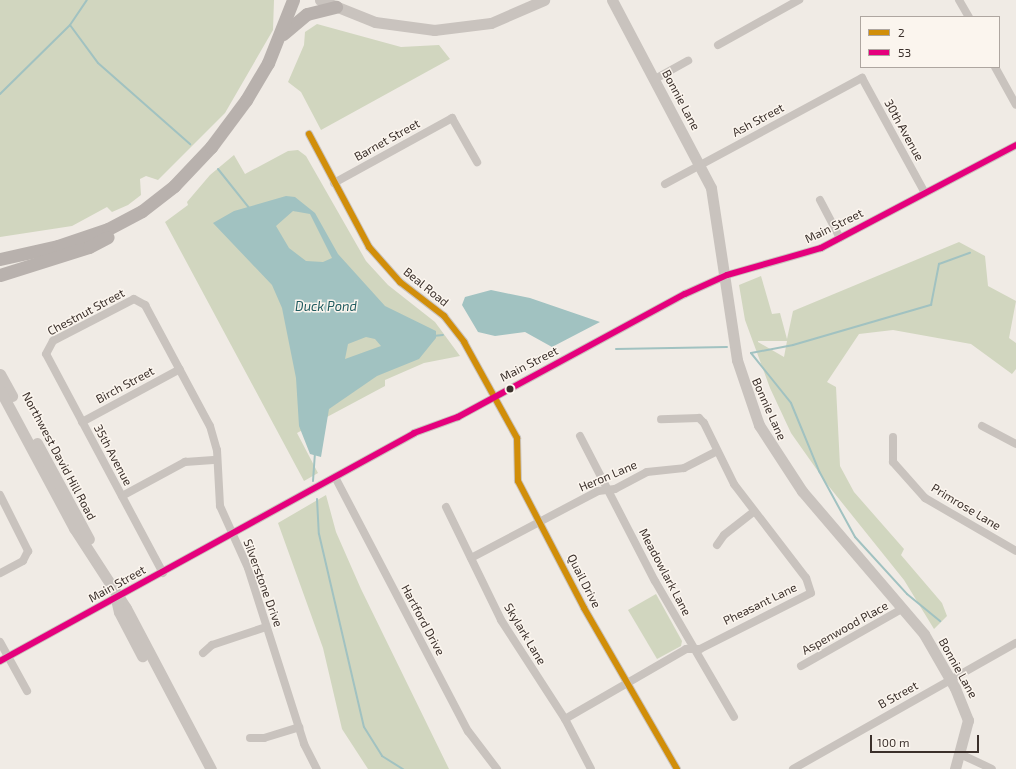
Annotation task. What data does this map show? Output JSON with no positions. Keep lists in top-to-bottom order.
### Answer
{
  "streets": {
    "street": [
      "Bonnie Lane",
      "Ash Street",
      "30th Avenue",
      "Barnet Street",
      "Main Street",
      "Beal Road",
      "Chestnut Street",
      "Birch Street",
      "35th Avenue",
      "Northwest David Hill Road",
      "Heron Lane",
      "Primrose Lane",
      "Meadowlark Lane",
      "Quail Drive",
      "Silverstone Drive",
      "Pheasant Lane",
      "Hartford Drive",
      "Aspenwood Place",
      "Skylark Lane",
      "B Street"
    ]
  },
  "crossings": [
    ["Bonnie Lane", "Ash Street"],
    ["Bonnie Lane", "Main Street"],
    ["Bonnie Lane", "Aspenwood Place"],
    ["Bonnie Lane", "B Street"],
    ["Ash Street", "30th Avenue"],
    ["30th Avenue", "Main Street"],
    ["Barnet Street", "Beal Road"],
    ["Main Street", "Beal Road"],
    ["Main Street", "35th Avenue"],
    ["Main Street", "Northwest David Hill Road"],
    ["Main Street", "Quail Drive"],
    ["Main Street", "Silverstone Drive"],
    ["Main Street", "Hartford Drive"],
    ["Beal Road", "Quail Drive"],
    ["Chestnut Street", "35th Avenue"],
    ["Chestnut Street", "Silverstone Drive"],
    ["Birch Street", "35th Avenue"],
    ["Birch Street", "Silverstone Drive"],
    ["Heron Lane", "Meadowlark Lane"],
    ["Heron Lane", "Quail Drive"],
    ["Heron Lane", "Pheasant Lane"],
    ["Heron Lane", "Skylark Lane"],
    ["Meadowlark Lane", "Pheasant Lane"],
    ["Quail Drive", "Pheasant Lane"],
    ["Pheasant Lane", "Skylark Lane"]
  ],
  "water": ["Duck Pond"],
  "lines": ["transit line 2", "transit line 53"],
  "legend": ["2", "53"],
  "scale_bar": "100 m"
}
